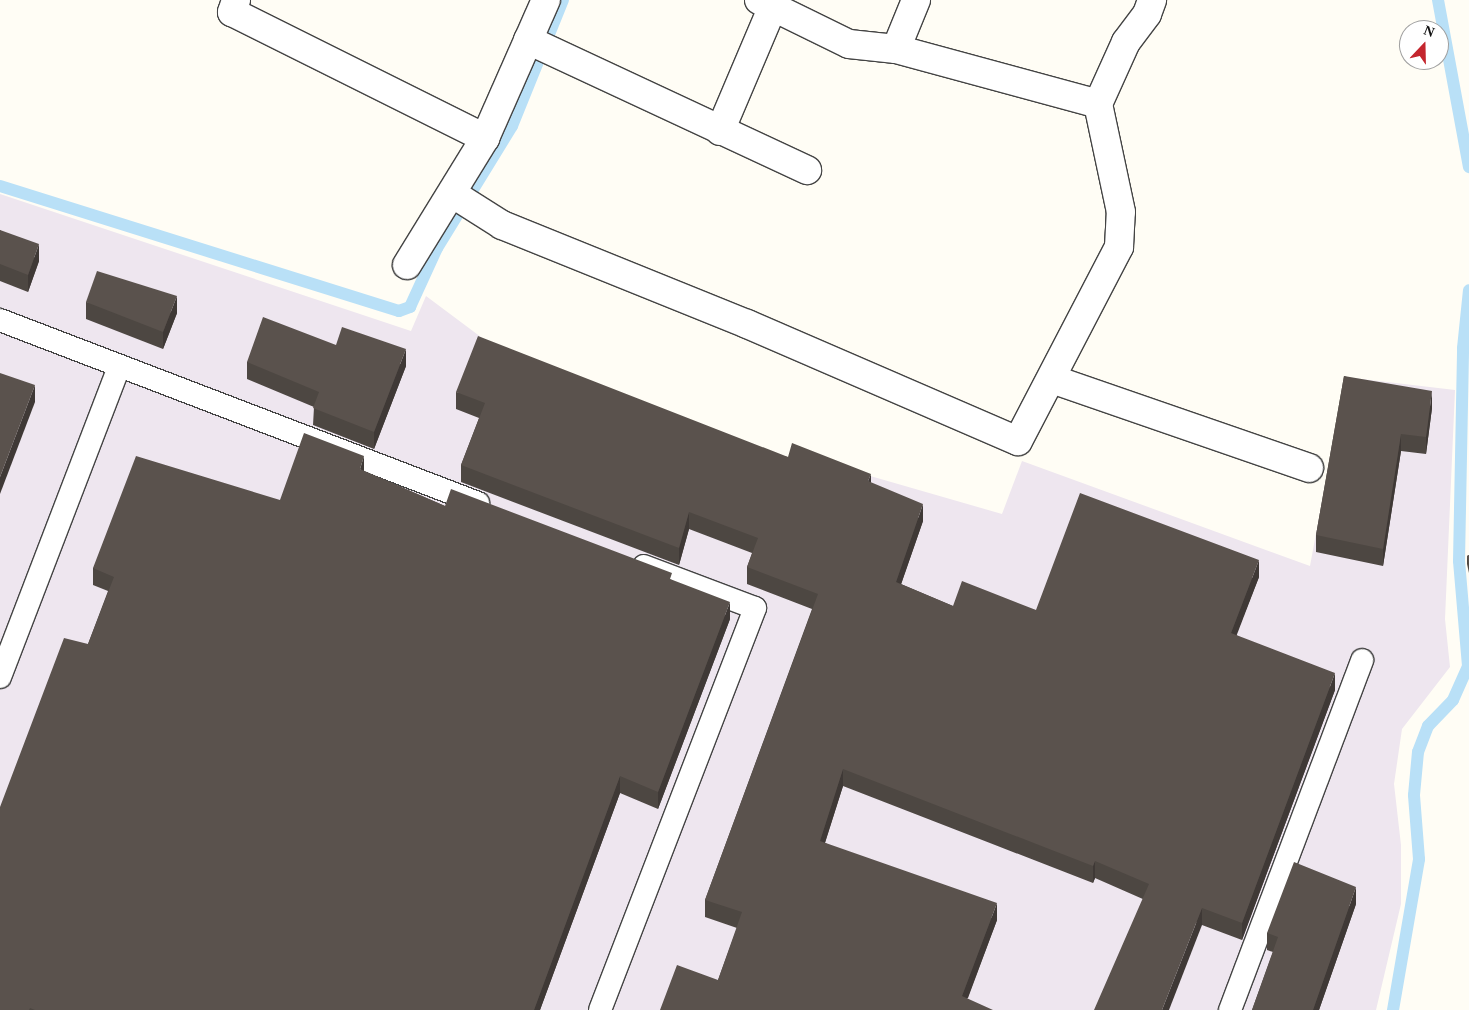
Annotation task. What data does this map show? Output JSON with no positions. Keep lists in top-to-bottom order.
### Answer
{
  "north": "top"
}
